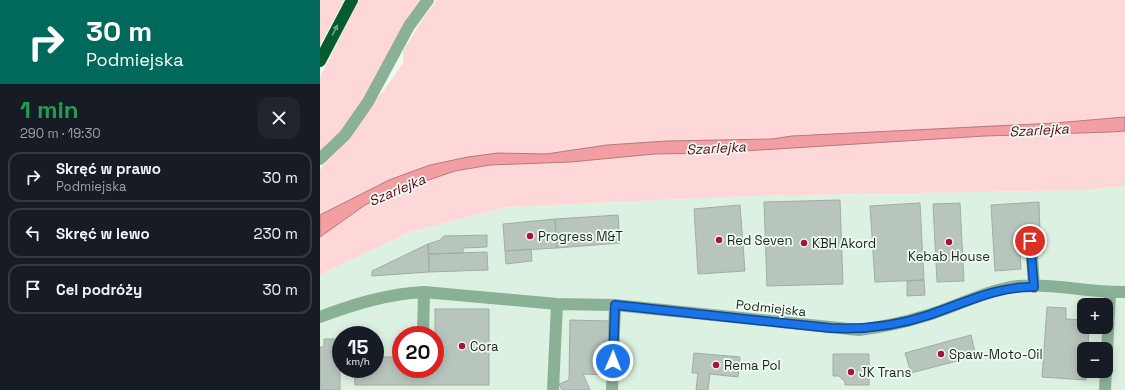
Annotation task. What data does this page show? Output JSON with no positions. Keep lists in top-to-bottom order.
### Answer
{
  "streets": {
    "street": ["Podmiejska"]
  },
  "water": ["Szarlejka"],
  "places": [
    "Progress M&T",
    "Red Seven",
    "Kebab House",
    "KBH Akord",
    "Cora",
    "Spaw-Moto-Oil",
    "Rema Pol",
    "JK Trans"
  ],
  "page": {
    "turn": ["30 m", "Podmiejska"],
    "heading": ["1 min", "290 m · 19:30"],
    "list": [
      {
        "name": "Skręć w prawo",
        "note": "Podmiejska",
        "value": "30 m"
      },
      {
        "name": "Skręć w lewo",
        "value": "230 m"
      },
      {
        "name": "Cel podróży",
        "value": "30 m"
      }
    ],
    "map_buttons": ["+", "−"],
    "speed": "15 km/h",
    "limit": "20"
  }
}
